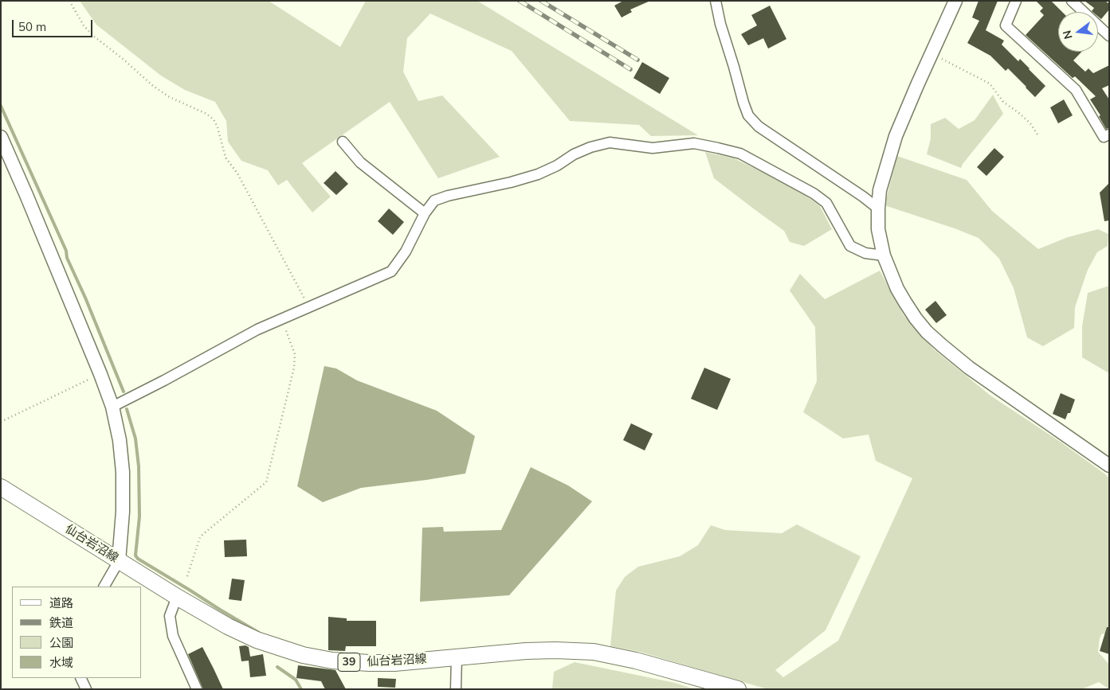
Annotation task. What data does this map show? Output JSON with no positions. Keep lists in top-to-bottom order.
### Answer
{
  "streets": {
    "main road": ["仙台岩沼線", "39"]
  },
  "legend": [
    "道路",
    "鉄道",
    "公園",
    "水域"
  ],
  "scale_bar": "50 m",
  "north": "left"
}
